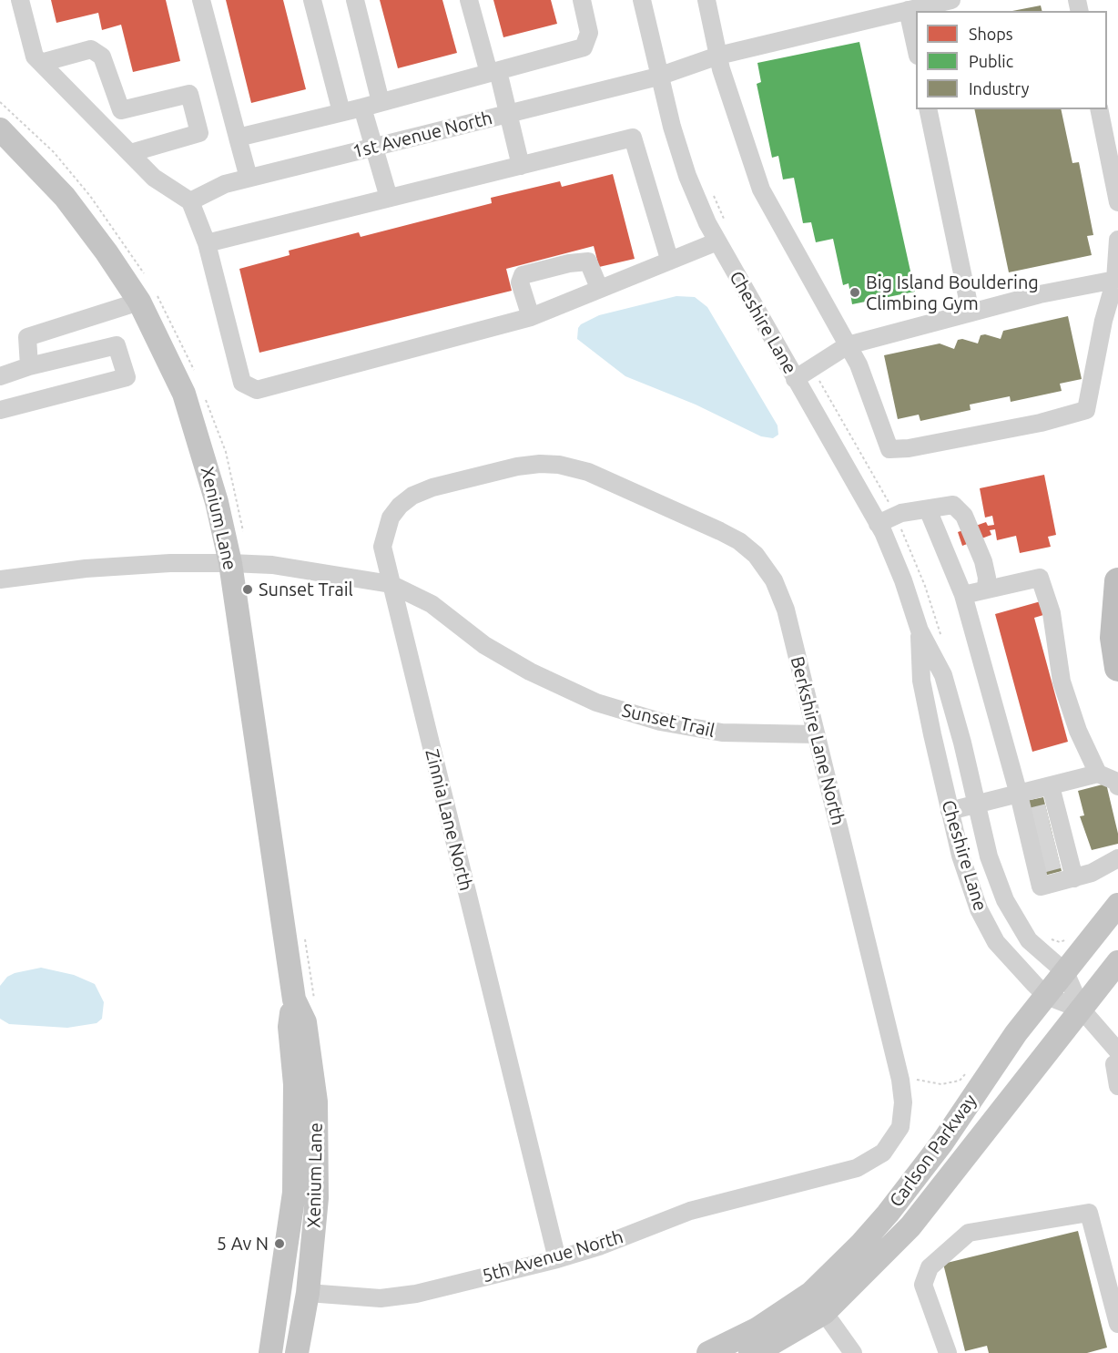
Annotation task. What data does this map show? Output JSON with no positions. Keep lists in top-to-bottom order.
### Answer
{
  "streets": {
    "main road": ["Xenium Lane", "Carlson Parkway"],
    "street": [
      "1st Avenue North",
      "Cheshire Lane",
      "Sunset Trail",
      "Berkshire Lane North",
      "Zinnia Lane North",
      "5th Avenue North"
    ]
  },
  "crossings": [
    ["1st Avenue North", "Cheshire Lane"],
    ["Cheshire Lane", "Carlson Parkway"],
    ["Xenium Lane", "Sunset Trail"],
    ["Xenium Lane", "5th Avenue North"],
    ["Sunset Trail", "Berkshire Lane North"],
    ["Sunset Trail", "Zinnia Lane North"],
    ["Berkshire Lane North", "Zinnia Lane North"],
    ["Berkshire Lane North", "5th Avenue North"],
    ["Zinnia Lane North", "5th Avenue North"]
  ],
  "places": ["Big Island Bouldering Climbing Gym", "Sunset Trail", "5 Av N"],
  "legend": ["Shops", "Public", "Industry"]
}
